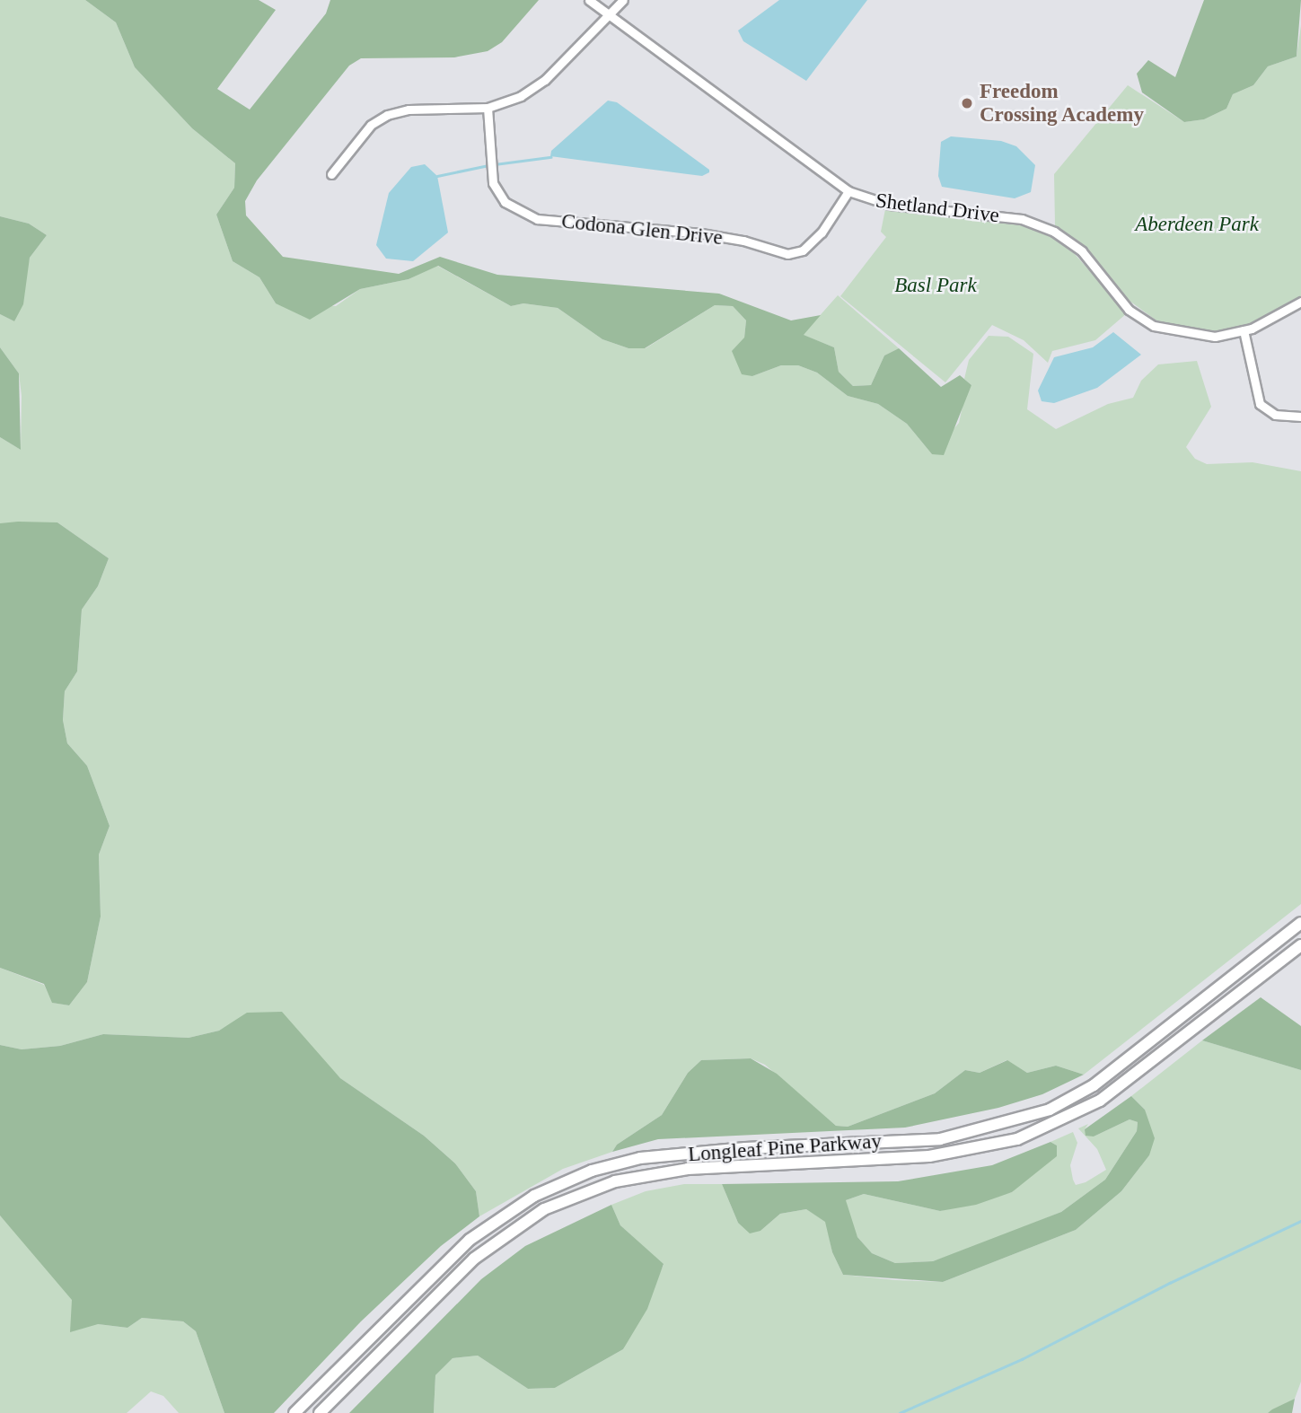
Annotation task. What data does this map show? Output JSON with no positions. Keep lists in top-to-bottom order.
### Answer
{
  "streets": {
    "main road": ["Longleaf Pine Parkway"],
    "street": ["Shetland Drive", "Codona Glen Drive"]
  },
  "crossings": [
    ["Shetland Drive", "Codona Glen Drive"]
  ],
  "parks": ["Aberdeen Park", "Basl Park"],
  "places": ["Freedom Crossing Academy"]
}
